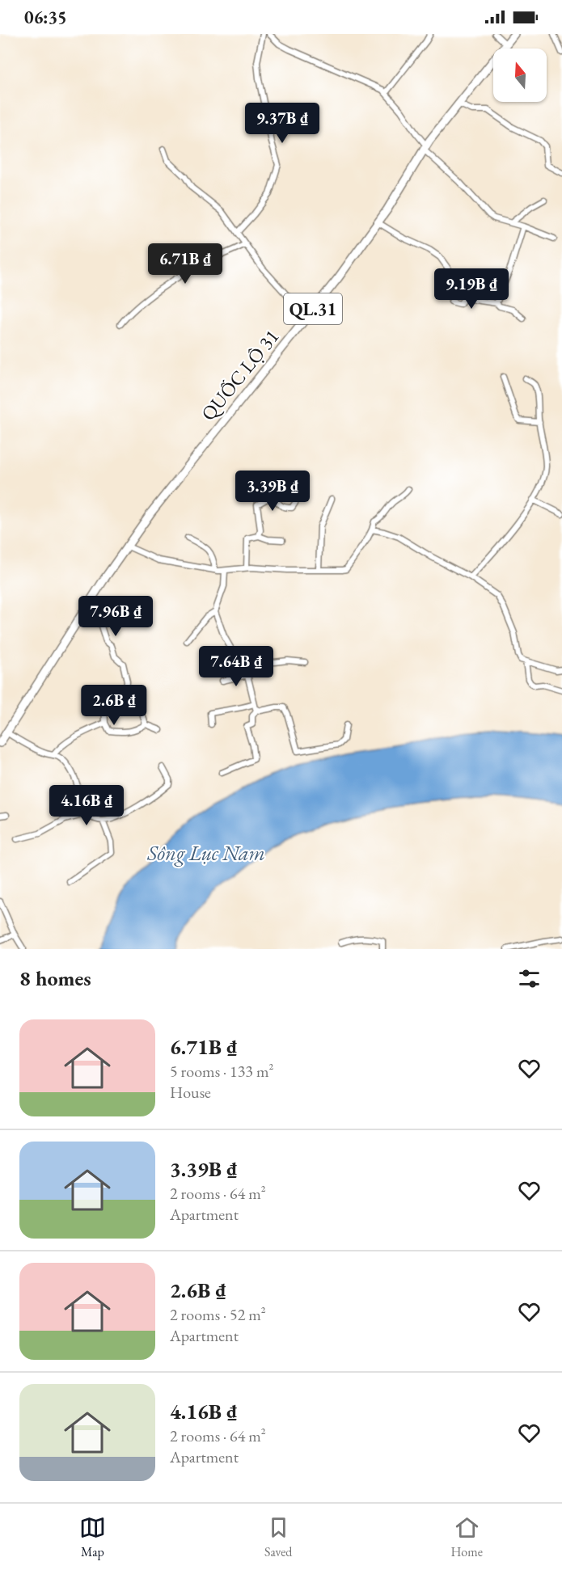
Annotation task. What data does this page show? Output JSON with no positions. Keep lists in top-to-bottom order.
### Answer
{
  "streets": {
    "highway": ["QL.31", "QUỐC LỘ 31"]
  },
  "water": ["Sông Lục Nam"],
  "north": "top",
  "page": {
    "status": "06:35",
    "price": [
      "9.37B ₫",
      "6.71B ₫",
      "9.19B ₫",
      "3.39B ₫",
      "7.96B ₫",
      "7.64B ₫",
      "2.6B ₫",
      "4.16B ₫"
    ],
    "heading": "8 homes",
    "list": [
      {
        "name": "6.71B ₫",
        "note": "5 rooms · 133 m² · House"
      },
      {
        "name": "3.39B ₫",
        "note": "2 rooms · 64 m² · Apartment"
      },
      {
        "name": "2.6B ₫",
        "note": "2 rooms · 52 m² · Apartment"
      },
      {
        "name": "4.16B ₫",
        "note": "2 rooms · 64 m² · Apartment"
      }
    ],
    "tabs": ["Map", "Saved", "Home"]
  }
}
